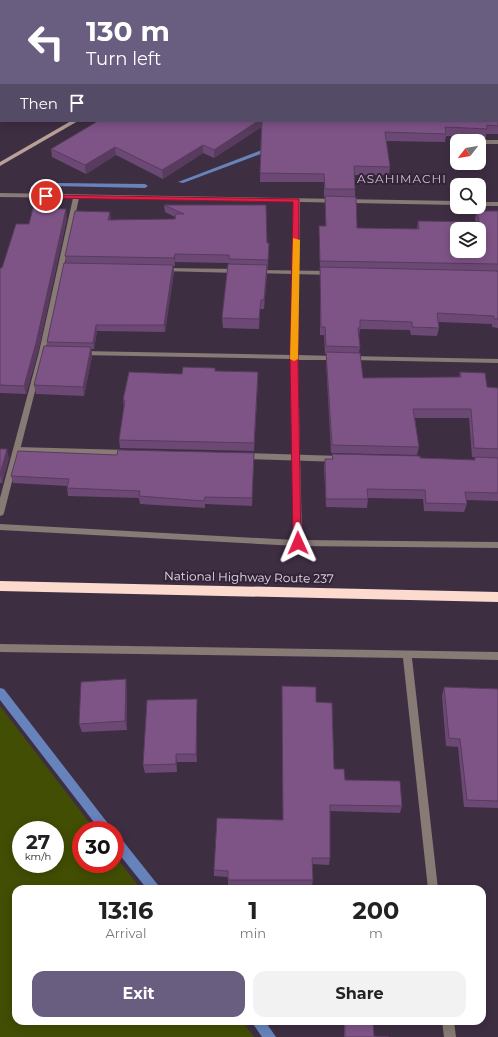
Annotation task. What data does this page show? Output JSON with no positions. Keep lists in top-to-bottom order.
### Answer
{
  "streets": {
    "highway": ["National Highway Route 237"]
  },
  "districts": ["ASAHIMACHI"],
  "north": "bottom left",
  "page": {
    "turn": ["130 m", "Turn left"],
    "then": "Then",
    "speed": "27 km/h",
    "limit": "30",
    "eta": [
      "13:16",
      "Arrival",
      "1",
      "min",
      "200",
      "m"
    ],
    "buttons": ["Exit", "Share"]
  }
}
